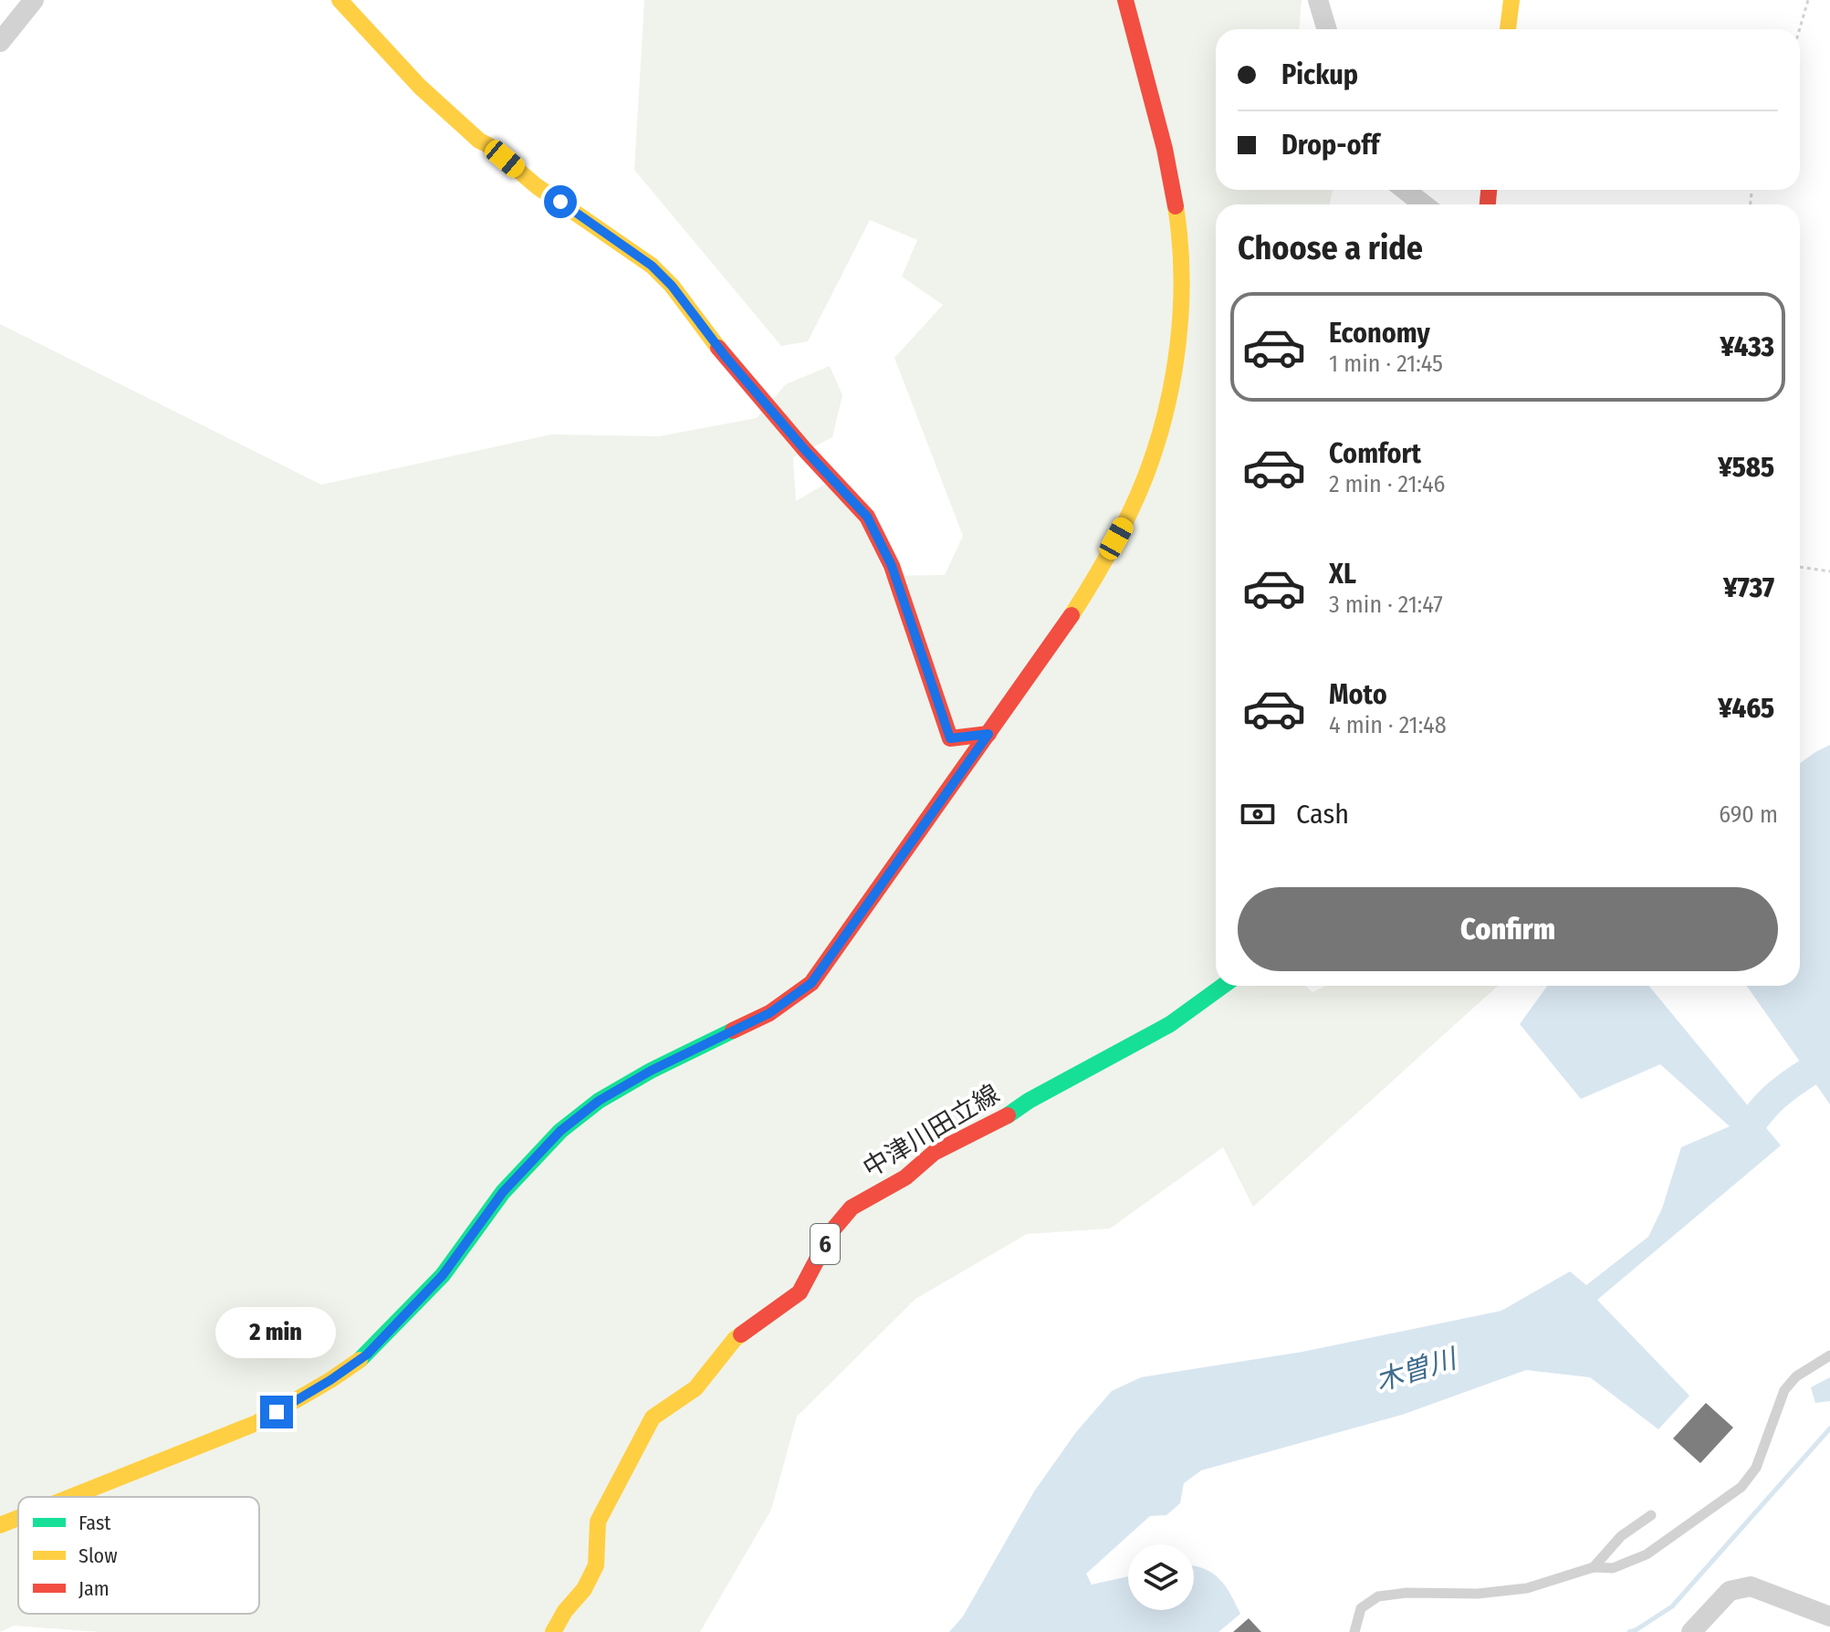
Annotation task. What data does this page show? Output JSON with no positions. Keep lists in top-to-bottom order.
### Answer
{
  "streets": {
    "street": ["中津川田立線", "6"]
  },
  "water": ["木曽川"],
  "legend": ["Fast", "Slow", "Jam"],
  "page": {
    "banner": ["Pickup", "Drop-off"],
    "heading": "Choose a ride",
    "list": [
      {
        "name": "Economy",
        "note": "1 min · 21:45",
        "value": "¥433"
      },
      {
        "name": "Comfort",
        "note": "2 min · 21:46",
        "value": "¥585"
      },
      {
        "name": "XL",
        "note": "3 min · 21:47",
        "value": "¥737"
      },
      {
        "name": "Moto",
        "note": "4 min · 21:48",
        "value": "¥465"
      }
    ],
    "pay": ["Cash", "690 m"],
    "buttons": "Confirm",
    "bubble": "2 min"
  }
}
